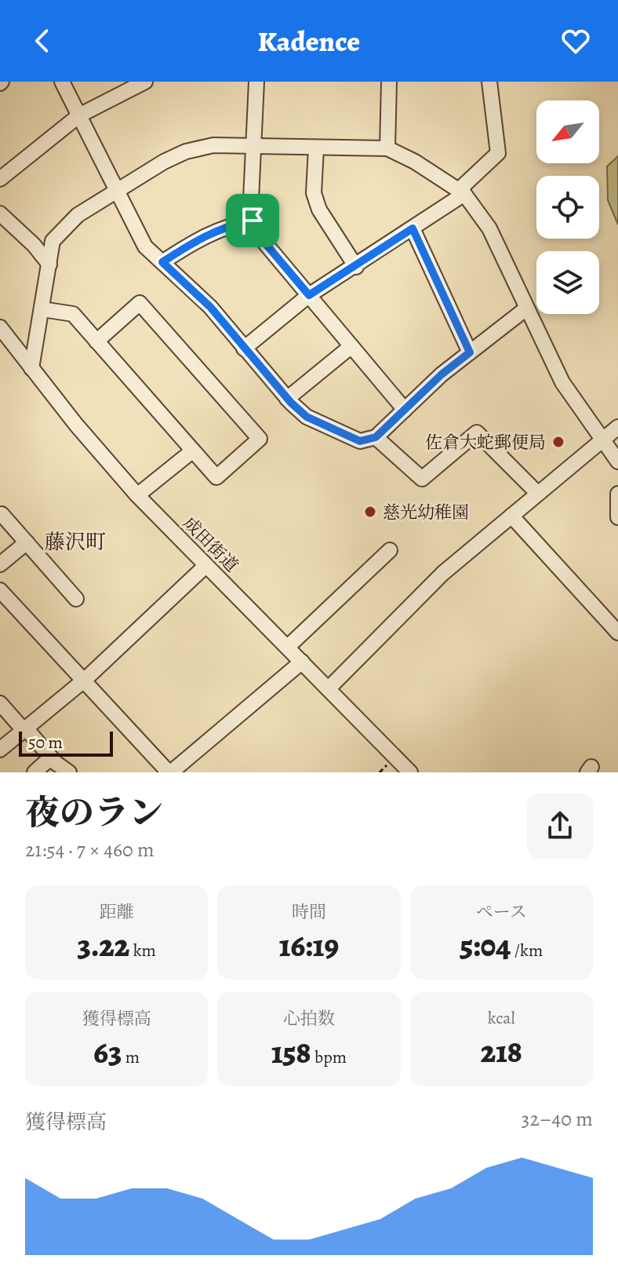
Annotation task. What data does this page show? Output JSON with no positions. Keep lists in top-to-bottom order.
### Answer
{
  "streets": {
    "street": ["成田街道"]
  },
  "districts": ["藤沢町"],
  "places": ["佐倉大蛇郵便局", "慈光幼稚園"],
  "scale_bar": "50 m",
  "north": "bottom left",
  "page": {
    "header": "Kadence",
    "scale": "50 m",
    "heading": ["夜のラン", "21:54 · 7 × 460 m"],
    "stats": [
      ["距離", "3.22 km"],
      ["時間", "16:19"],
      ["ペース", "5:04 /km"],
      ["獲得標高", "63 m"],
      ["心拍数", "158 bpm"],
      ["kcal", "218"]
    ],
    "chart": ["獲得標高", "32–40 m"]
  }
}
